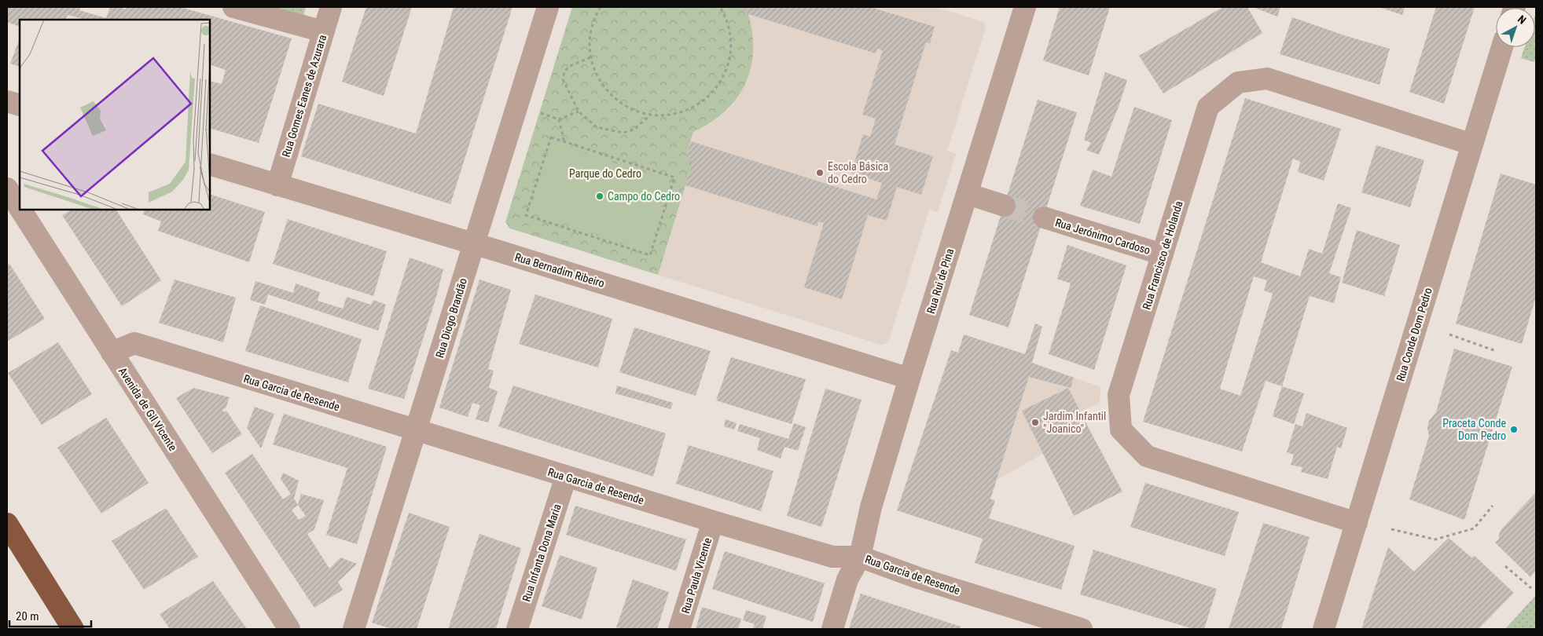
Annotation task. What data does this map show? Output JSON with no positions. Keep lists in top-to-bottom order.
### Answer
{
  "streets": {
    "street": [
      "Rua Gomes Eanes de Azurara",
      "Rua Jerónimo Cardoso",
      "Rua Francisco de Holanda",
      "Rua Bernadim Ribeiro",
      "Rua Rui de Pina",
      "Rua Diogo Brandão",
      "Rua Conde Dom Pedro",
      "Rua Garcia de Resende",
      "Avenida de Gil Vicente",
      "Rua Infanta Dona Maria",
      "Rua Paula Vicente"
    ]
  },
  "crossings": [
    ["Rua Gomes Eanes de Azurara", "Rua Bernadim Ribeiro"],
    ["Rua Jerónimo Cardoso", "Rua Francisco de Holanda"],
    ["Rua Francisco de Holanda", "Rua Conde Dom Pedro"],
    ["Rua Bernadim Ribeiro", "Rua Rui de Pina"],
    ["Rua Bernadim Ribeiro", "Rua Diogo Brandão"],
    ["Rua Rui de Pina", "Rua Garcia de Resende"],
    ["Rua Diogo Brandão", "Rua Garcia de Resende"],
    ["Rua Garcia de Resende", "Avenida de Gil Vicente"],
    ["Rua Garcia de Resende", "Rua Infanta Dona Maria"],
    ["Rua Garcia de Resende", "Rua Paula Vicente"]
  ],
  "parks": ["Parque do Cedro"],
  "places": [
    "Escola Básica do Cedro",
    "Campo do Cedro",
    "Jardim Infantil \"Joanico\"",
    "Praceta Conde Dom Pedro"
  ],
  "scale_bar": "20 m",
  "north": "top right"
}
